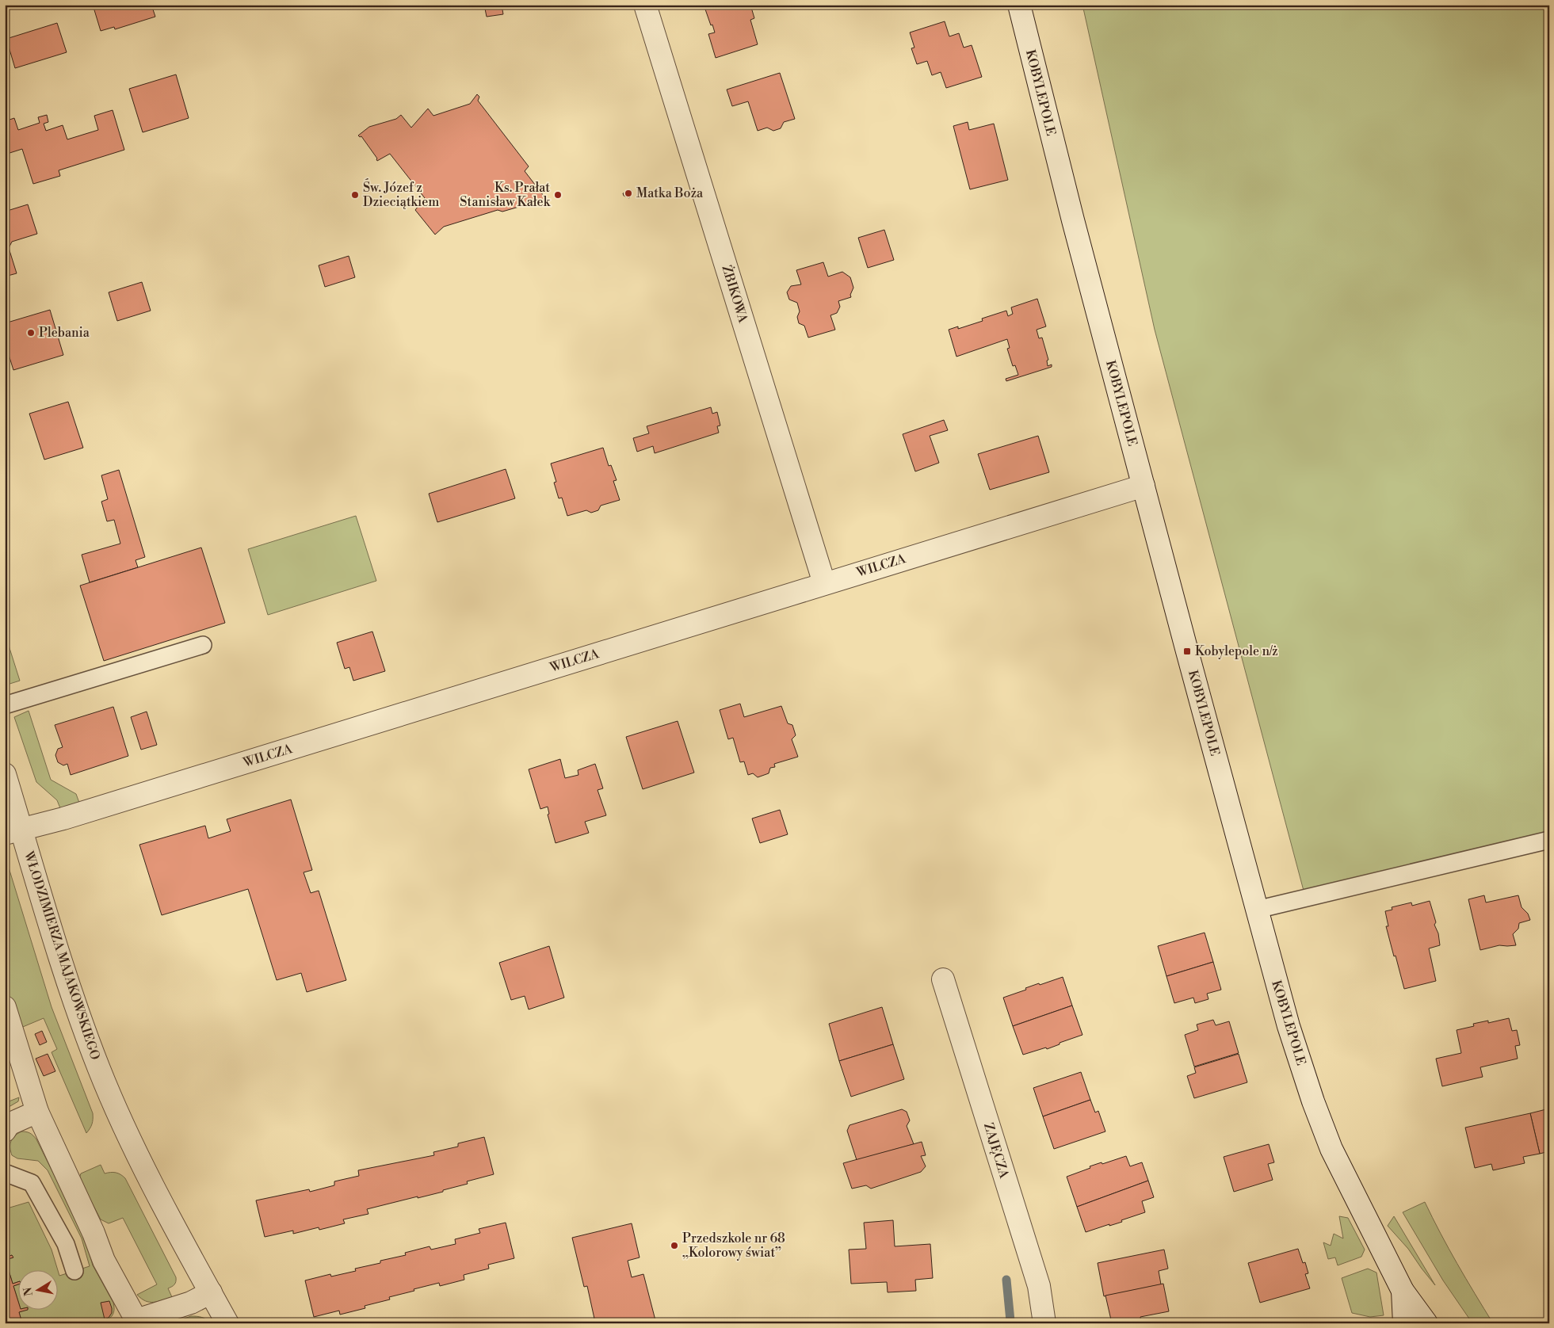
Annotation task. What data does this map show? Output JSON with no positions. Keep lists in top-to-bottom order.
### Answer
{
  "streets": {
    "street": [
      "KOBYLEPOLE",
      "ŻBIKOWA",
      "WILCZA",
      "WŁODZIMIERZA MAJAKOWSKIEGO",
      "ZAJĘCZA"
    ]
  },
  "crossings": [
    ["KOBYLEPOLE", "WILCZA"],
    ["ŻBIKOWA", "WILCZA"],
    ["WILCZA", "WŁODZIMIERZA MAJAKOWSKIEGO"]
  ],
  "places": {
    "other": [
      "Matka Boża",
      "Św. Józef z Dzieciątkiem",
      "Ks. Prałat Stanisław Kałek",
      "Plebania",
      "Przedszkole nr 68 „Kolorowy świat”"
    ],
    "transit": ["Kobylepole n/ż"]
  },
  "north": "left"
}
